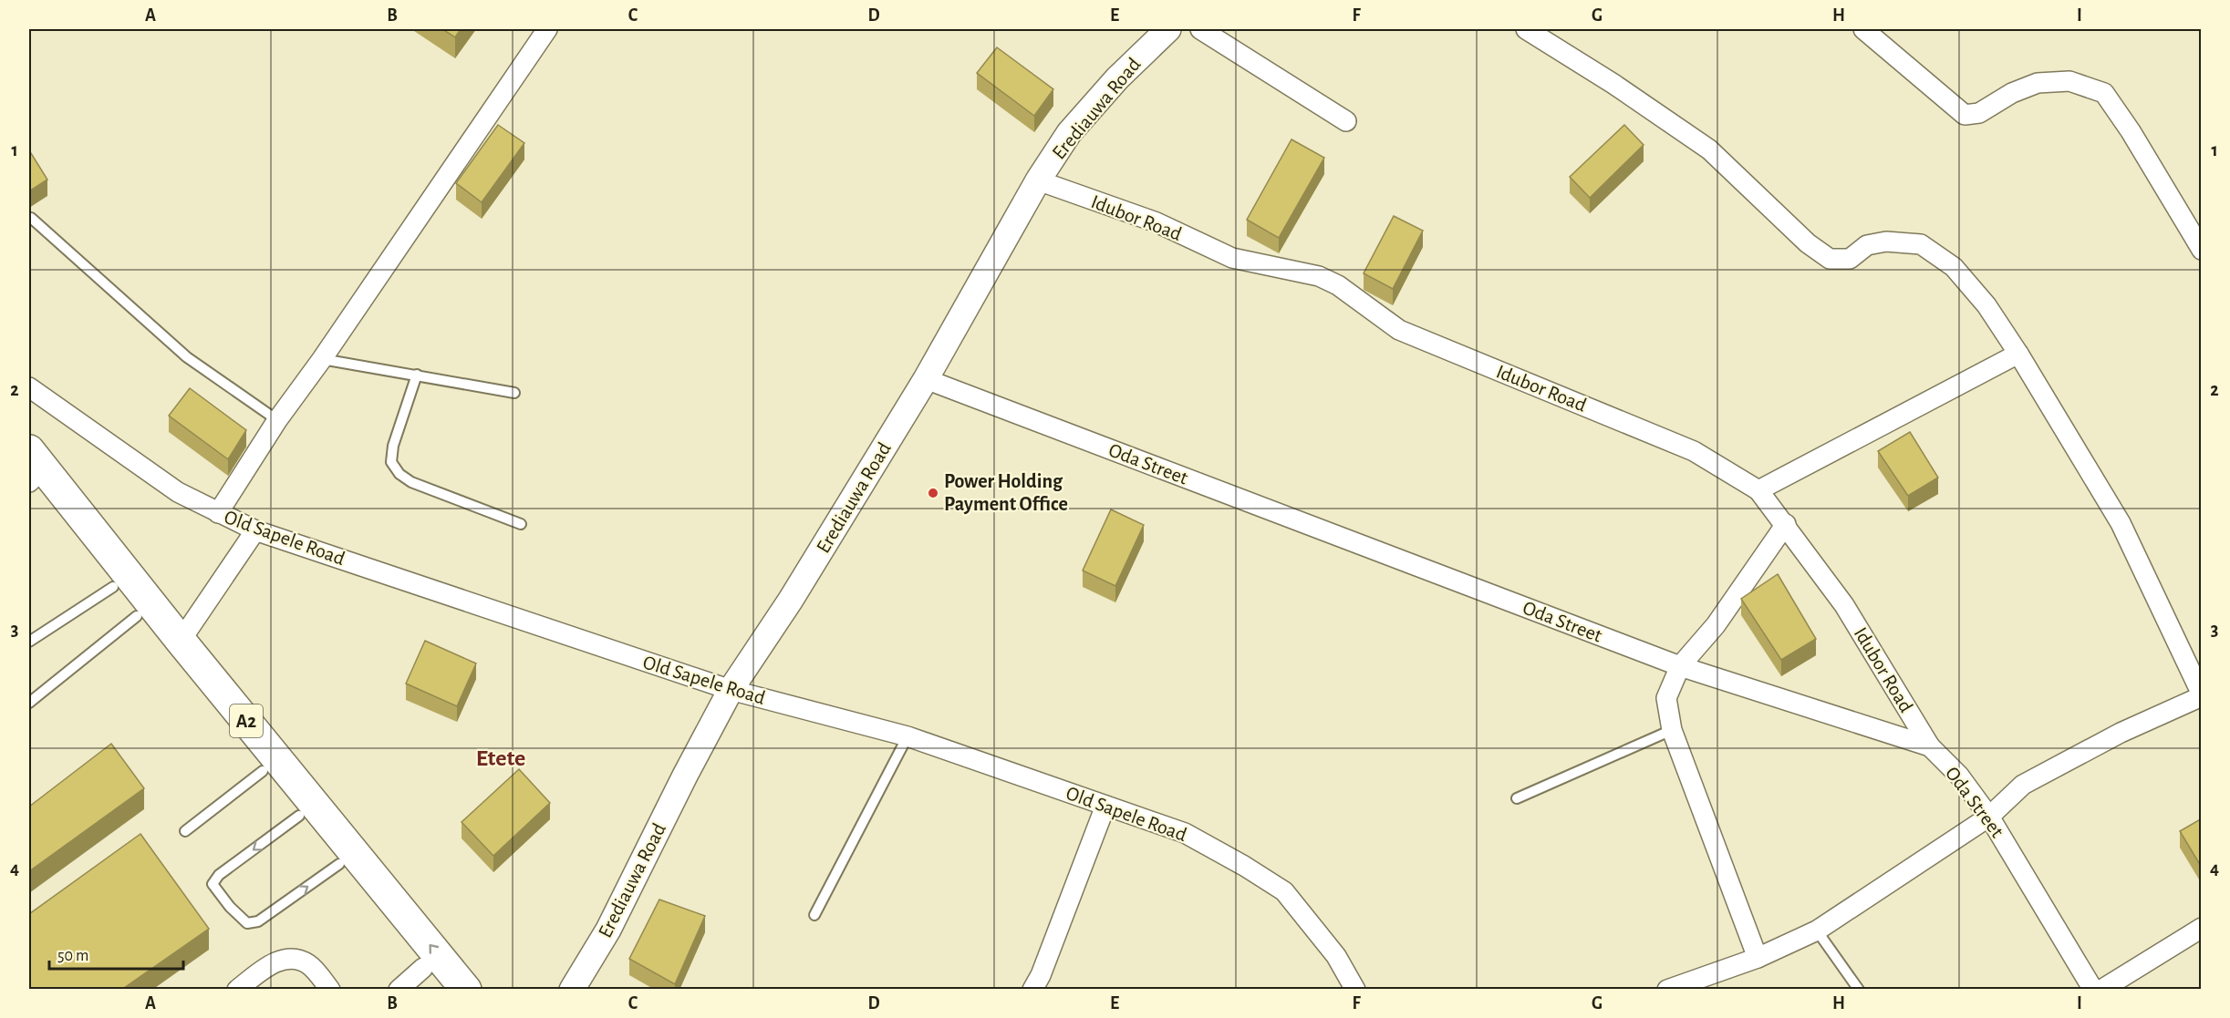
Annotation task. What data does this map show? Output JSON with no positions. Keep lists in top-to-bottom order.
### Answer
{
  "streets": {
    "highway": ["A2"],
    "street": [
      "Erediauwa Road",
      "Idubor Road",
      "Oda Street",
      "Old Sapele Road"
    ]
  },
  "crossings": [
    ["Erediauwa Road", "Idubor Road"],
    ["Erediauwa Road", "Oda Street"],
    ["Erediauwa Road", "Old Sapele Road"],
    ["Idubor Road", "Oda Street"]
  ],
  "districts": ["Etete"],
  "places": ["Power Holding Payment Office"],
  "scale_bar": "50 m",
  "grid": {
    "columns": [
      "A",
      "B",
      "C",
      "D",
      "E",
      "F",
      "G",
      "H",
      "I"
    ],
    "rows": [
      "1",
      "2",
      "3",
      "4"
    ]
  }
}
